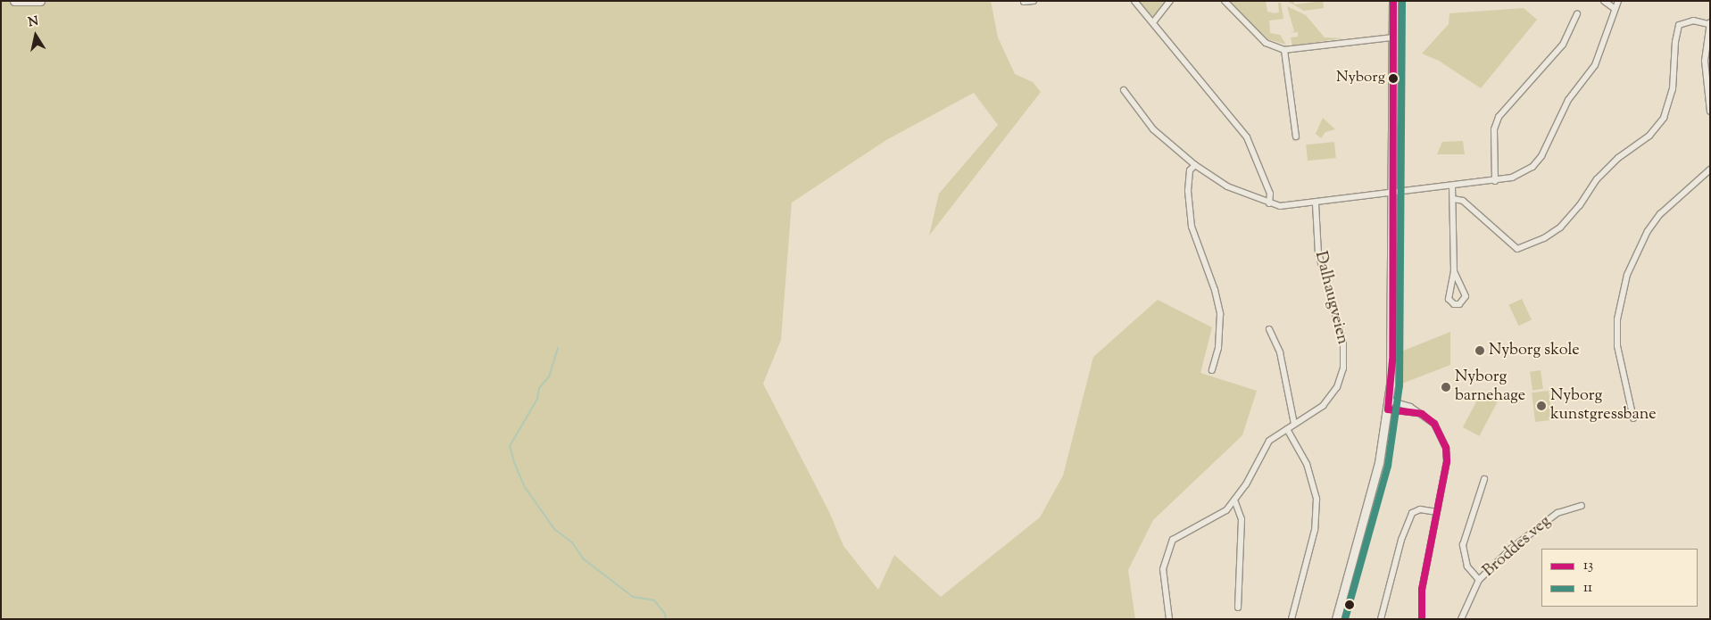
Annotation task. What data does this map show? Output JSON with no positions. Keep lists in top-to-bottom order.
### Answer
{
  "streets": {
    "street": ["Dalhaugveien", "Broddes veg"]
  },
  "places": [
    "Nyborg",
    "Nyborg skole",
    "Nyborg barnehage",
    "Nyborg kunstgressbane"
  ],
  "lines": ["transit line 13", "transit line 11"],
  "legend": ["13", "11"],
  "north": "top"
}
